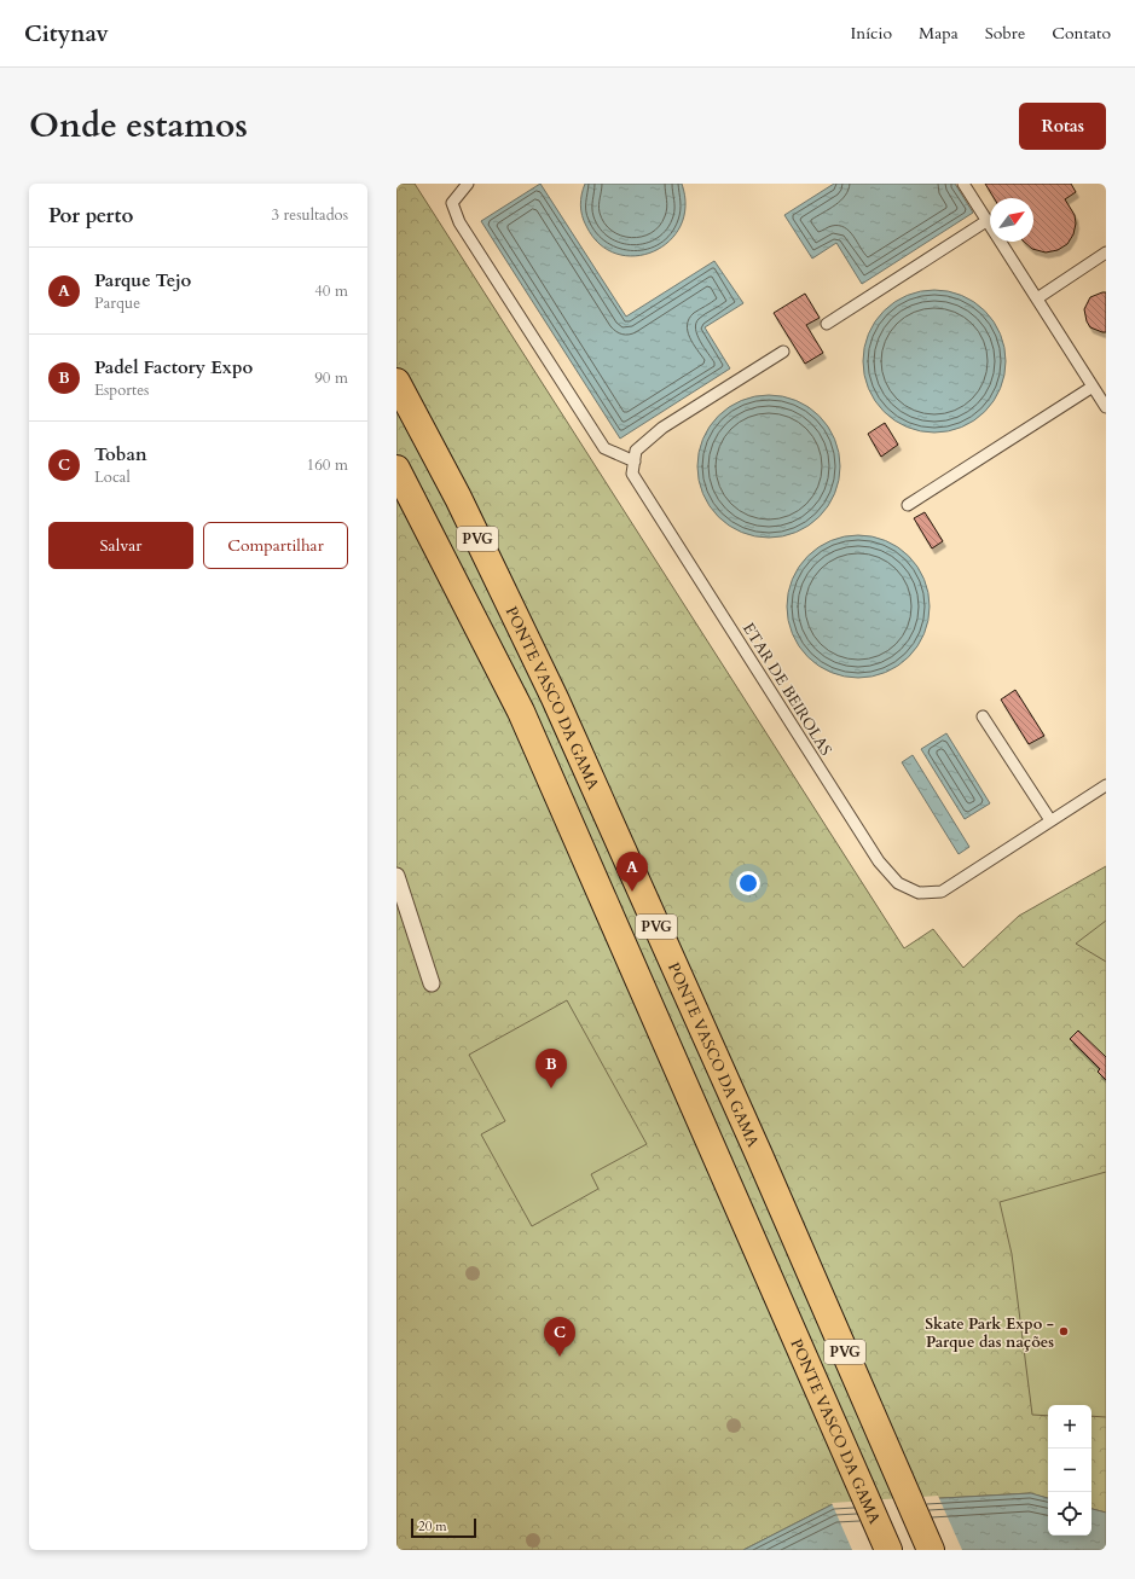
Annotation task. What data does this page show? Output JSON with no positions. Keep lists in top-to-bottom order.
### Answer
{
  "streets": {
    "highway": ["PVG", "PONTE VASCO DA GAMA"],
    "lane": ["ETAR DE BEIROLAS"]
  },
  "places": ["Skate Park Expo - Parque das nações"],
  "scale_bar": "20 m",
  "north": "top right",
  "page": {
    "header": "Citynav",
    "nav": [
      "Início",
      "Mapa",
      "Sobre",
      "Contato"
    ],
    "title": "Onde estamos",
    "buttons": [
      "Rotas",
      ["Salvar", "Compartilhar"]
    ],
    "heading": ["Por perto", "3 resultados"],
    "list": [
      {
        "mark": "A",
        "name": "Parque Tejo",
        "note": "Parque",
        "value": "40 m"
      },
      {
        "mark": "B",
        "name": "Padel Factory Expo",
        "note": "Esportes",
        "value": "90 m"
      },
      {
        "mark": "C",
        "name": "Toban",
        "note": "Local",
        "value": "160 m"
      }
    ],
    "pins": ["A", "B", "C"],
    "map_buttons": ["+", "−"],
    "scale": "20 m"
  }
}
